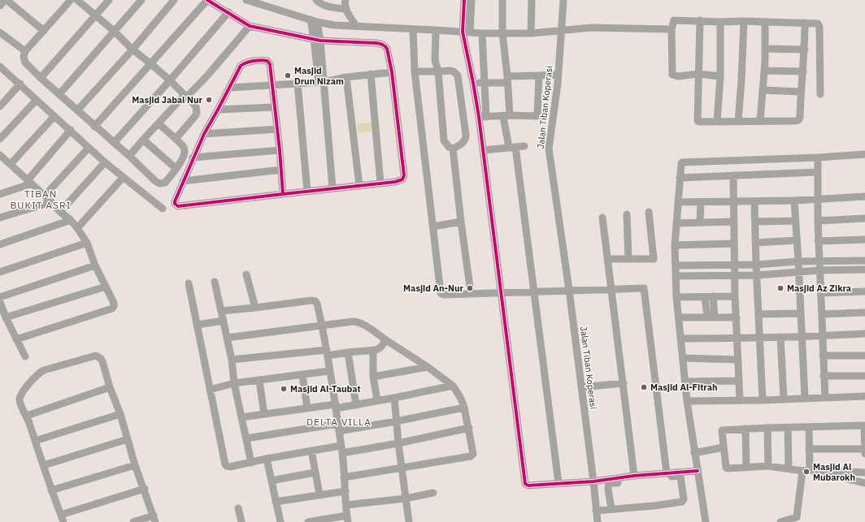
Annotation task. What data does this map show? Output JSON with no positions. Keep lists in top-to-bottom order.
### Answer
{
  "streets": {
    "street": ["Jalan Tiban Koperasi"]
  },
  "districts": ["TIBAN BUKIT ASRI", "DELTA VILLA"],
  "places": [
    "Masjid Drun Nizam",
    "Masjid Jabal Nur",
    "Masjid An-Nur",
    "Masjid Az Zikra",
    "Masjid Al-Fitrah",
    "Masjid Al-Taubat",
    "Masjid Al Mubarokh"
  ]
}
